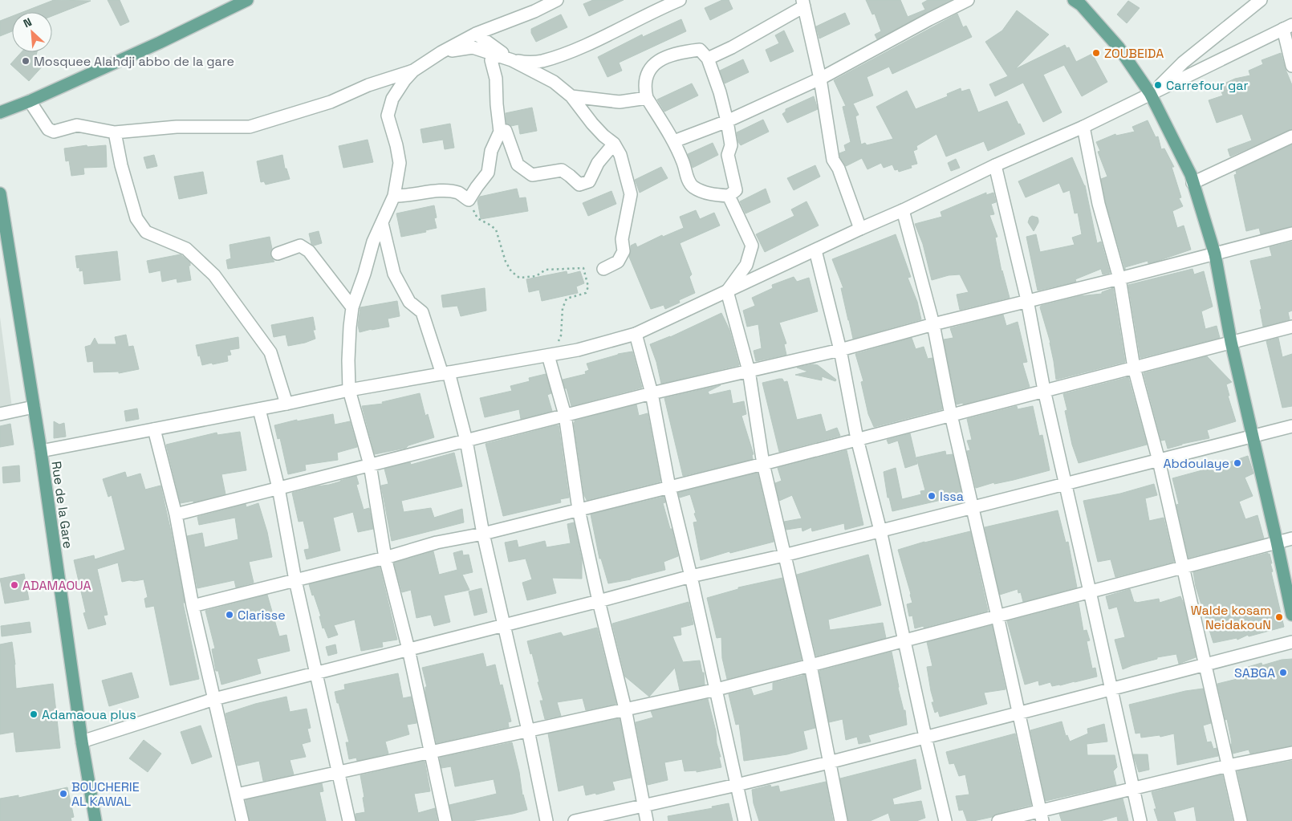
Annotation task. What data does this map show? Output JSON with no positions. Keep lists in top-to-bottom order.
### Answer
{
  "streets": {
    "main road": ["Rue de la Gare"]
  },
  "places": [
    "ZOUBEIDA",
    "Mosquee Alahdji abbo de la gare",
    "Carrefour gar",
    "Abdoulaye",
    "Issa",
    "ADAMAOUA",
    "Clarisse",
    "Walde kosam NeidakouN",
    "SABGA",
    "Adamaoua plus",
    "BOUCHERIE AL KAWAL"
  ],
  "north": "top left"
}
